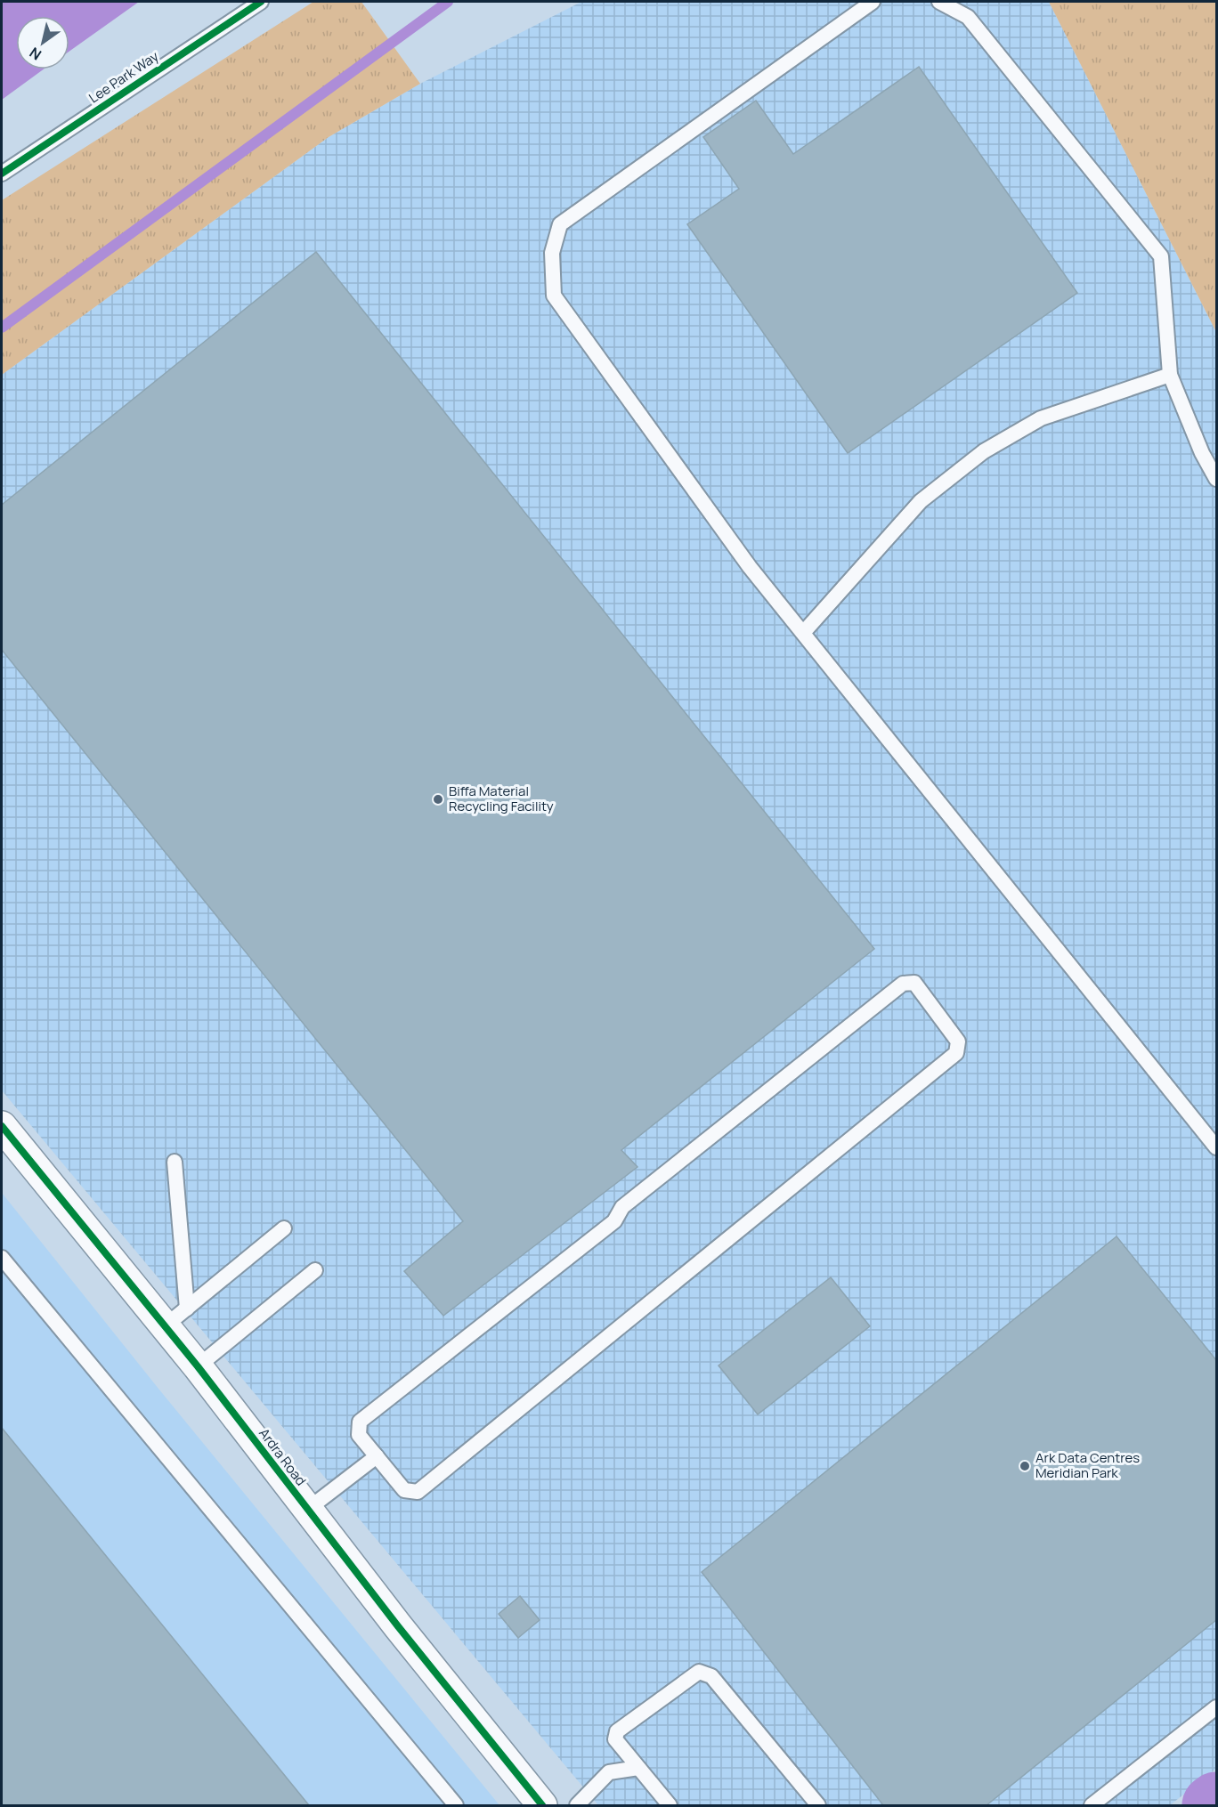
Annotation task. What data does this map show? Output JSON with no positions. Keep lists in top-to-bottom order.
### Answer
{
  "streets": {
    "street": ["Ardra Road"],
    "lane": ["Lee Park Way"]
  },
  "places": ["Biffa Material Recycling Facility", "Ark Data Centres Meridian Park"],
  "north": "bottom left"
}
